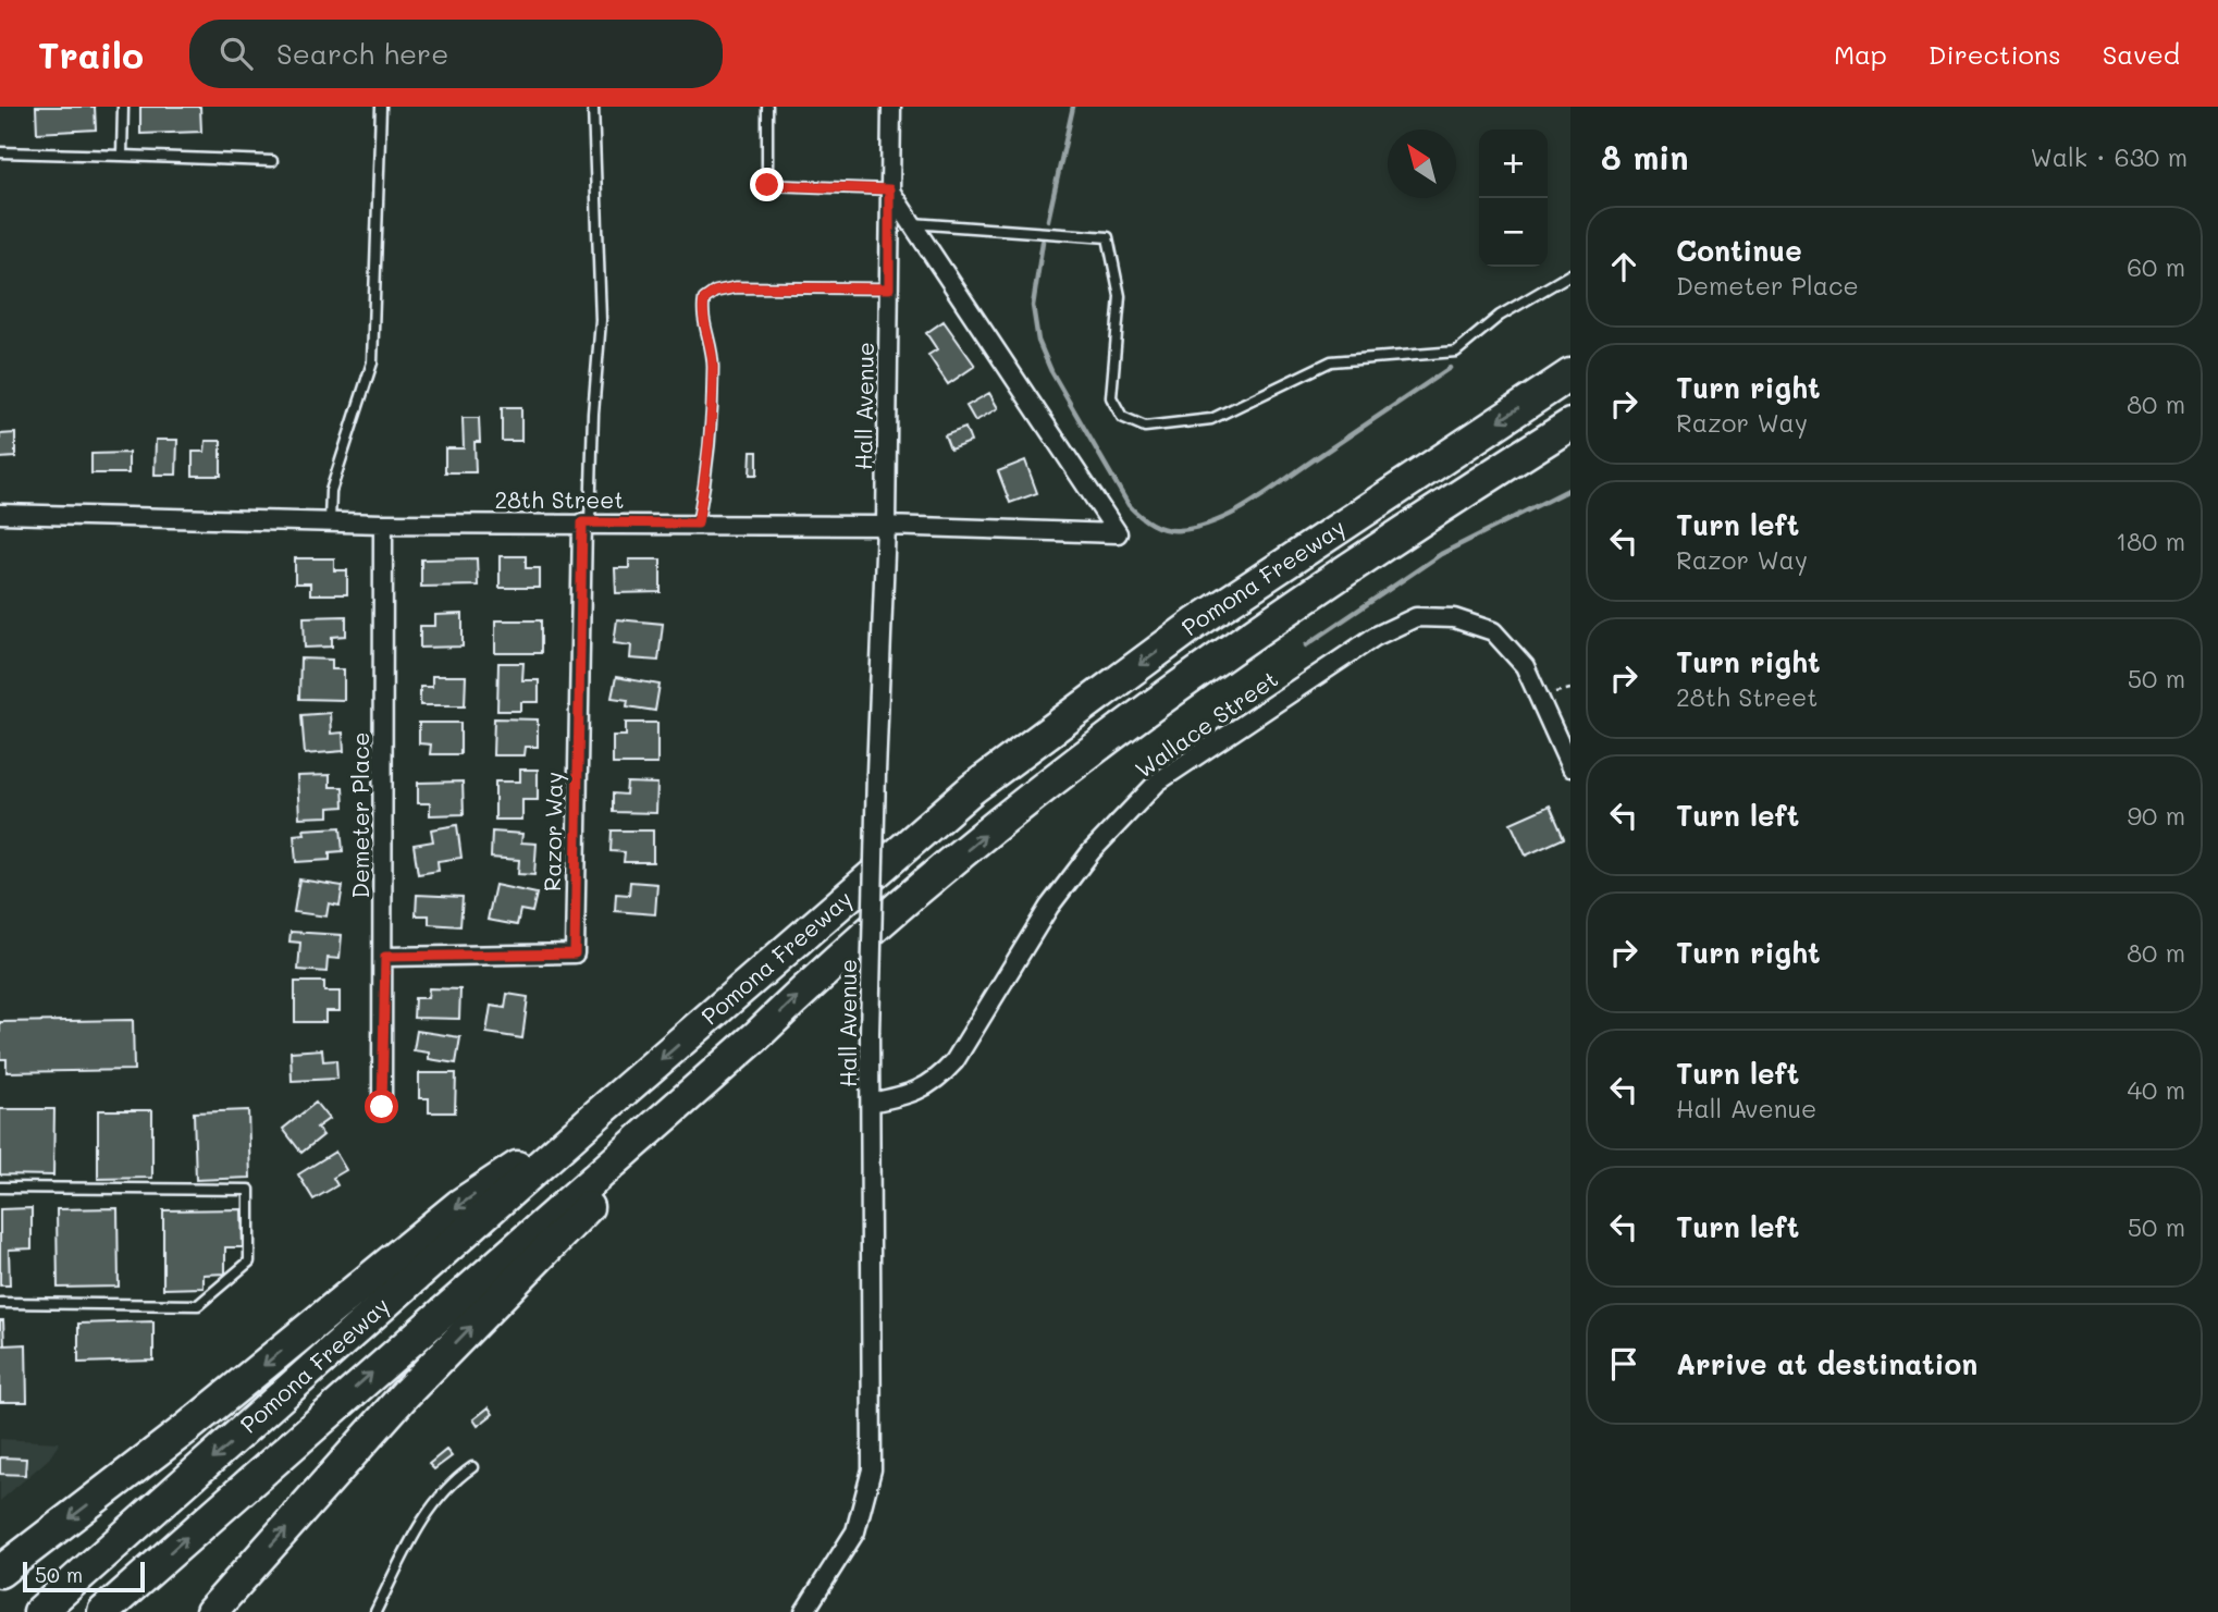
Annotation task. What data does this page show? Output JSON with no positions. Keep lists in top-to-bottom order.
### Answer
{
  "streets": {
    "highway": ["Pomona Freeway"],
    "street": [
      "Hall Avenue",
      "28th Street",
      "Wallace Street",
      "Demeter Place",
      "Razor Way"
    ]
  },
  "crossings": [
    ["Hall Avenue", "28th Street"],
    ["Hall Avenue", "Wallace Street"],
    ["28th Street", "Demeter Place"],
    ["28th Street", "Razor Way"],
    ["Demeter Place", "Razor Way"]
  ],
  "scale_bar": "50 m",
  "north": "top left",
  "page": {
    "header": "Trailo",
    "search": "Search here",
    "nav": ["Map", "Directions", "Saved"],
    "heading": ["8 min", "Walk · 630 m"],
    "map_buttons": ["+", "−"],
    "list": [
      ["Continue", "Demeter Place", "60 m"],
      ["Turn right", "Razor Way", "80 m"],
      ["Turn left", "Razor Way", "180 m"],
      ["Turn right", "28th Street", "50 m"],
      ["Turn left", "90 m"],
      ["Turn right", "80 m"],
      ["Turn left", "Hall Avenue", "40 m"],
      ["Turn left", "50 m"],
      "Arrive at destination"
    ],
    "scale": "50 m"
  }
}
